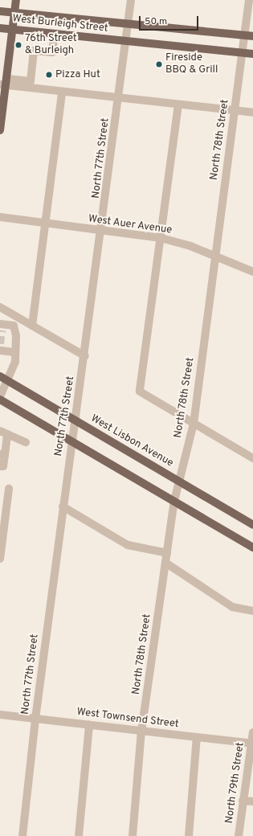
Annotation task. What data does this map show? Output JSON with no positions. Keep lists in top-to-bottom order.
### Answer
{
  "streets": {
    "main road": ["West Burleigh Street", "West Lisbon Avenue"],
    "street": [
      "North 78th Street",
      "North 77th Street",
      "West Auer Avenue",
      "West Townsend Street",
      "North 79th Street"
    ]
  },
  "crossings": [
    ["West Burleigh Street", "North 78th Street"],
    ["West Burleigh Street", "North 77th Street"],
    ["North 78th Street", "West Auer Avenue"],
    ["North 78th Street", "West Lisbon Avenue"],
    ["North 78th Street", "West Townsend Street"],
    ["North 77th Street", "West Auer Avenue"],
    ["North 77th Street", "West Lisbon Avenue"],
    ["North 77th Street", "West Townsend Street"],
    ["West Townsend Street", "North 79th Street"]
  ],
  "places": ["76th Street & Burleigh", "Fireside BBQ & Grill", "Pizza Hut"],
  "scale_bar": "50 m"
}
